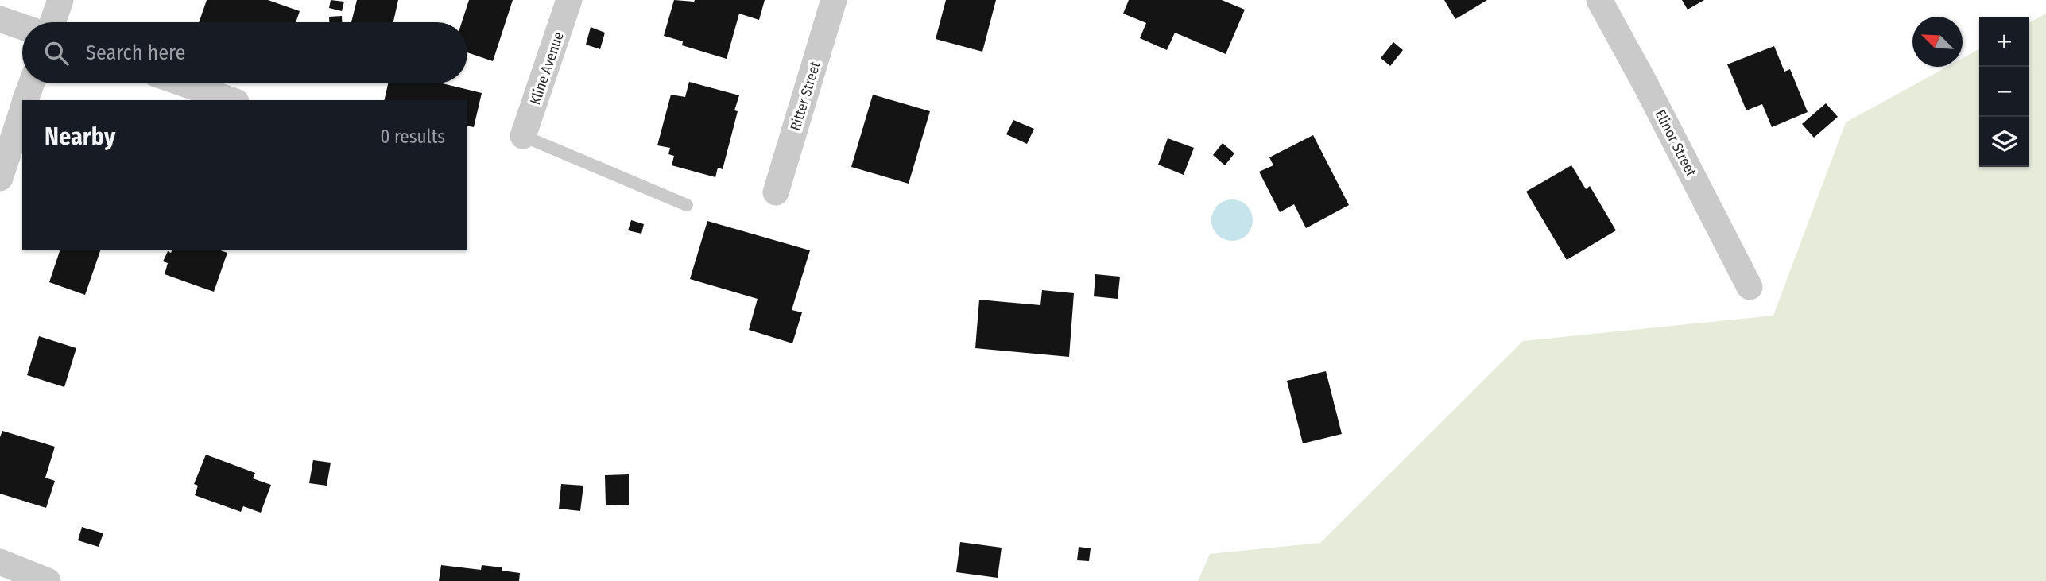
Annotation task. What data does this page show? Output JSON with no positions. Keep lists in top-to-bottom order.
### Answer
{
  "streets": {
    "street": ["Kline Avenue", "Ritter Street", "Elinor Street"]
  },
  "north": "top left",
  "page": {
    "map_buttons": ["+", "−"],
    "search": "Search here",
    "heading": ["Nearby", "0 results"]
  }
}
